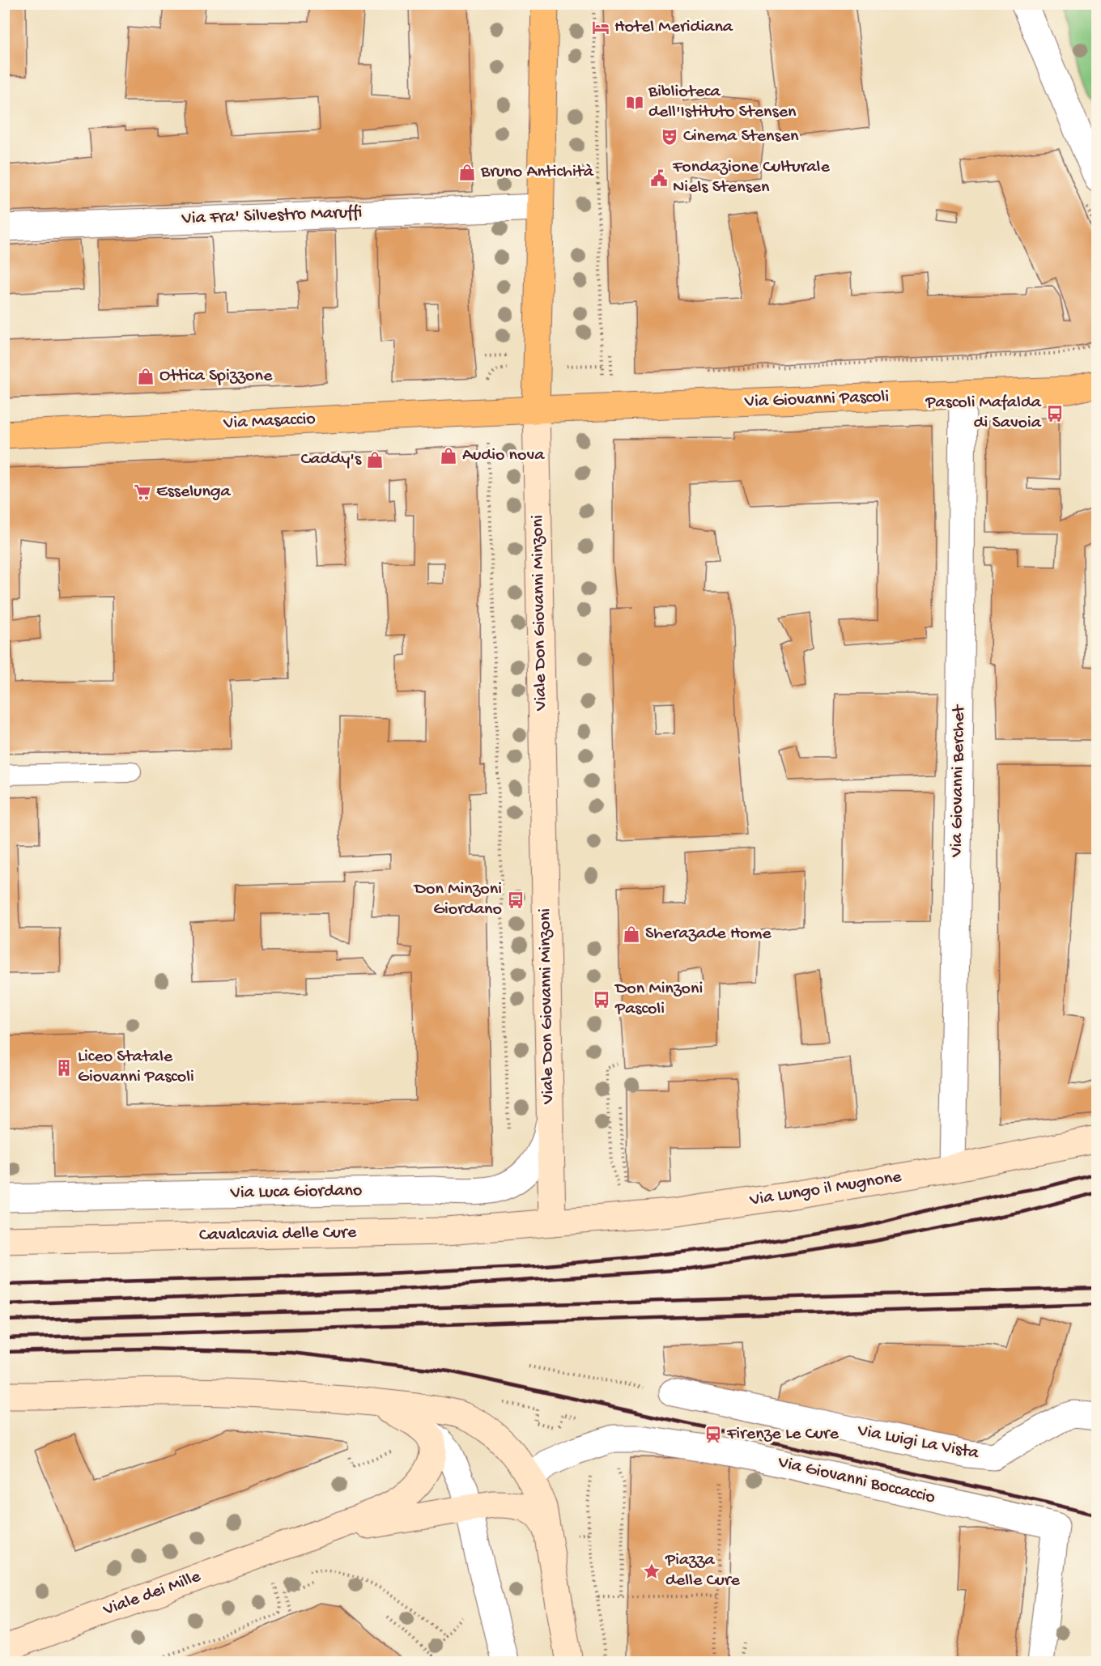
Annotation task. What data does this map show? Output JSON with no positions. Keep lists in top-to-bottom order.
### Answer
{
  "streets": {
    "main road": [
      "Via Giovanni Pascoli",
      "Via Masaccio",
      "Viale Don Giovanni Minzoni",
      "Via Lungo il Mugnone",
      "Cavalcavia delle Cure",
      "Viale dei Mille"
    ],
    "street": [
      "Via Fra' Silvestro Maruffi",
      "Via Giovanni Berchet",
      "Via Luca Giordano",
      "Via Luigi La Vista",
      "Via Giovanni Boccaccio"
    ]
  },
  "crossings": [
    ["Via Fra' Silvestro Maruffi", "Viale Don Giovanni Minzoni"],
    ["Via Giovanni Pascoli", "Via Masaccio"],
    ["Via Giovanni Pascoli", "Viale Don Giovanni Minzoni"],
    ["Via Giovanni Pascoli", "Via Giovanni Berchet"],
    ["Via Masaccio", "Viale Don Giovanni Minzoni"],
    ["Viale Don Giovanni Minzoni", "Via Lungo il Mugnone"],
    ["Viale Don Giovanni Minzoni", "Via Luca Giordano"],
    ["Viale Don Giovanni Minzoni", "Cavalcavia delle Cure"],
    ["Via Giovanni Berchet", "Via Lungo il Mugnone"],
    ["Via Lungo il Mugnone", "Cavalcavia delle Cure"]
  ],
  "places": {
    "hotel": ["Hotel Meridiana"],
    "library": ["Biblioteca dell'Istituto Stensen"],
    "theatre": ["Cinema Stensen"],
    "shop": [
      "Bruno Antichità",
      "Ottica Spizzone",
      "Audio nova",
      "Caddy's",
      "Sherazade Home"
    ],
    "public building": ["Fondazione Culturale Niels Stensen"],
    "bus stop": ["Pascoli Mafalda di Savoia", "Don Minzoni Giordano", "Don Minzoni Pascoli"],
    "supermarket": ["Esselunga"],
    "building": ["Liceo Statale Giovanni Pascoli"],
    "station": ["Firenze Le Cure"],
    "place": ["Piazza delle Cure"]
  }
}
